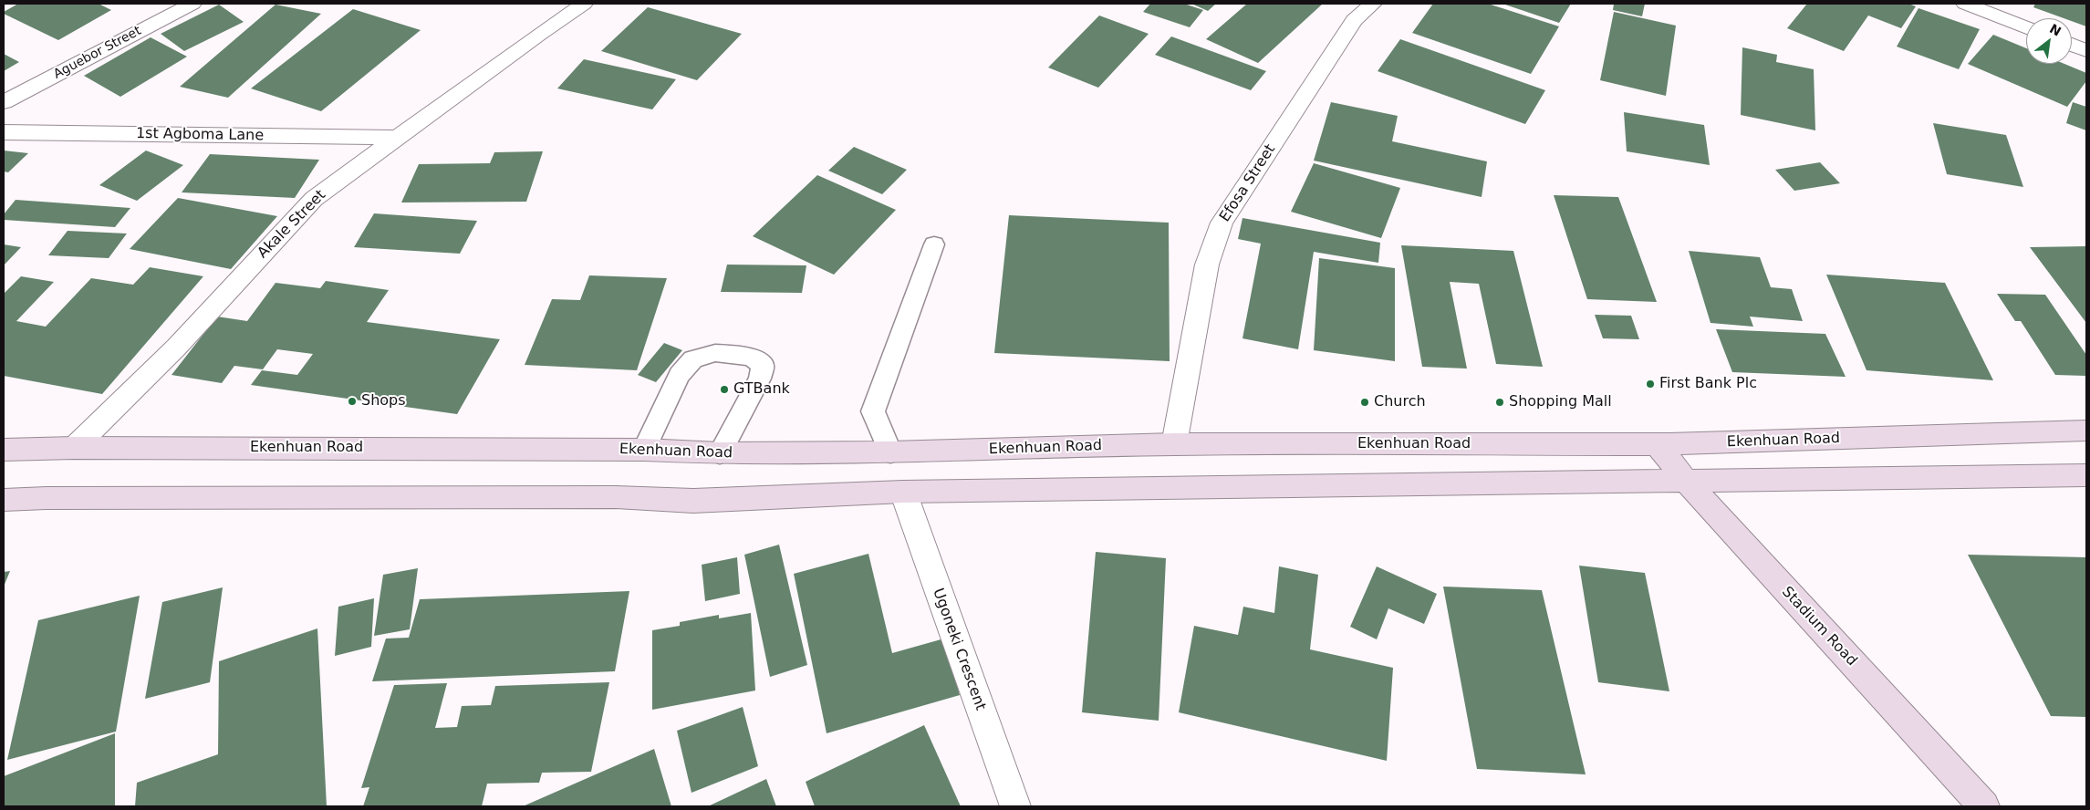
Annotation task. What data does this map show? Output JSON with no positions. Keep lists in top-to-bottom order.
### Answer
{
  "streets": {
    "main road": ["Ekenhuan Road", "Stadium Road"],
    "street": [
      "Aguebor Street",
      "1st Agboma Lane",
      "Efosa Street",
      "Akale Street",
      "Ugoneki Crescent"
    ]
  },
  "crossings": [
    ["1st Agboma Lane", "Akale Street"],
    ["Efosa Street", "Ekenhuan Road"],
    ["Akale Street", "Ekenhuan Road"],
    ["Ekenhuan Road", "Stadium Road"]
  ],
  "places": [
    "First Bank Plc",
    "GTBank",
    "Shops",
    "Church",
    "Shopping Mall"
  ],
  "north": "top right"
}
